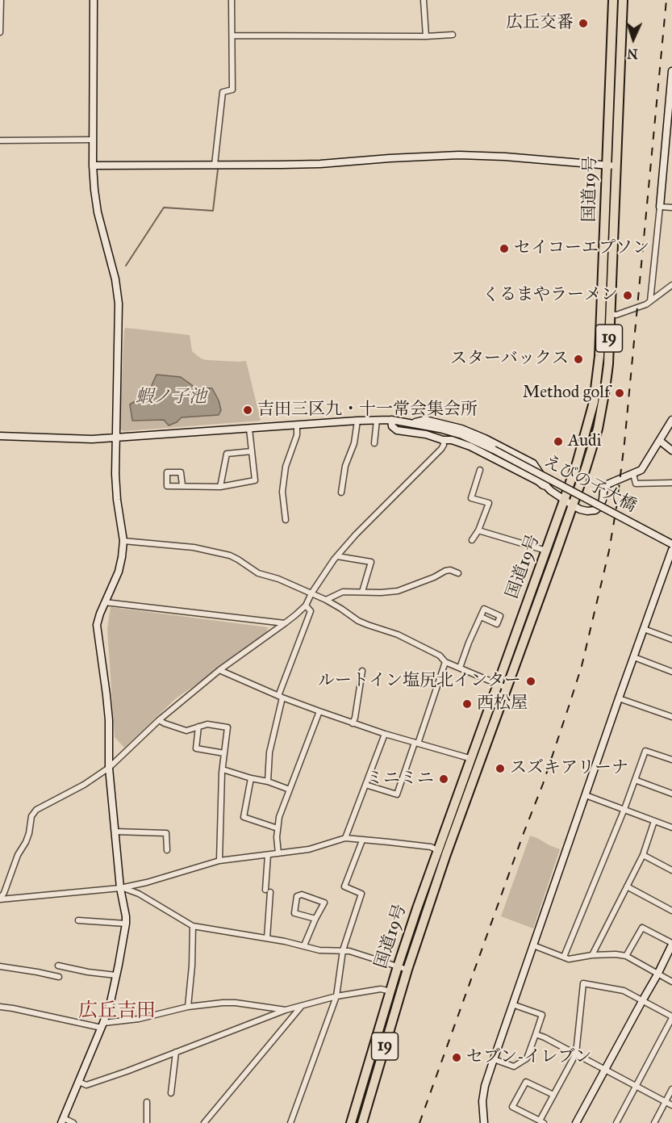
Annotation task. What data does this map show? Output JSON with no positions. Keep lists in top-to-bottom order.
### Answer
{
  "streets": {
    "highway": ["国道19号", "19"],
    "street": ["えびの子大橋"]
  },
  "districts": ["広丘吉田"],
  "water": ["蝦ノ子池"],
  "places": [
    "広丘交番",
    "セイコーエプソン",
    "くるまやラーメン",
    "スターバックス",
    "Method golf",
    "吉田三区九・十一常会集会所",
    "Audi",
    "ルートイン塩尻北インター",
    "西松屋",
    "スズキアリーナ",
    "ミニミニ",
    "セブン-イレブン"
  ],
  "north": "bottom"
}
